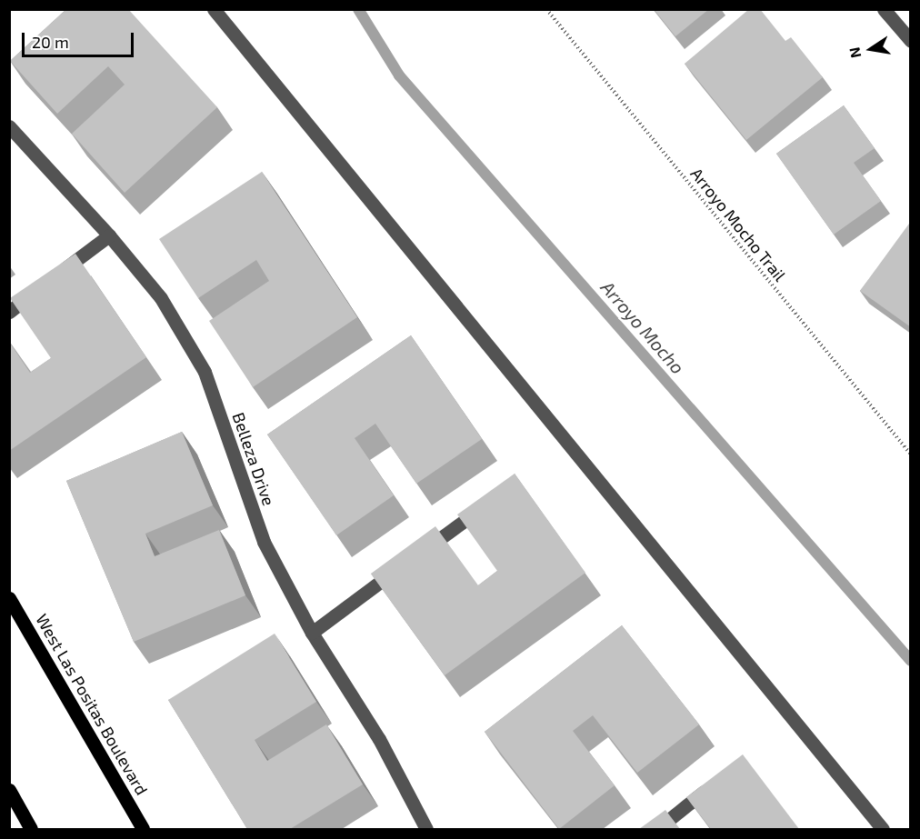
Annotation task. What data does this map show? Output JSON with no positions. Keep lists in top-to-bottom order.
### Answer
{
  "streets": {
    "main road": ["West Las Positas Boulevard"],
    "street": ["Belleza Drive"],
    "path": ["Arroyo Mocho Trail"]
  },
  "water": ["Arroyo Mocho"],
  "scale_bar": "20 m",
  "north": "left"
}
